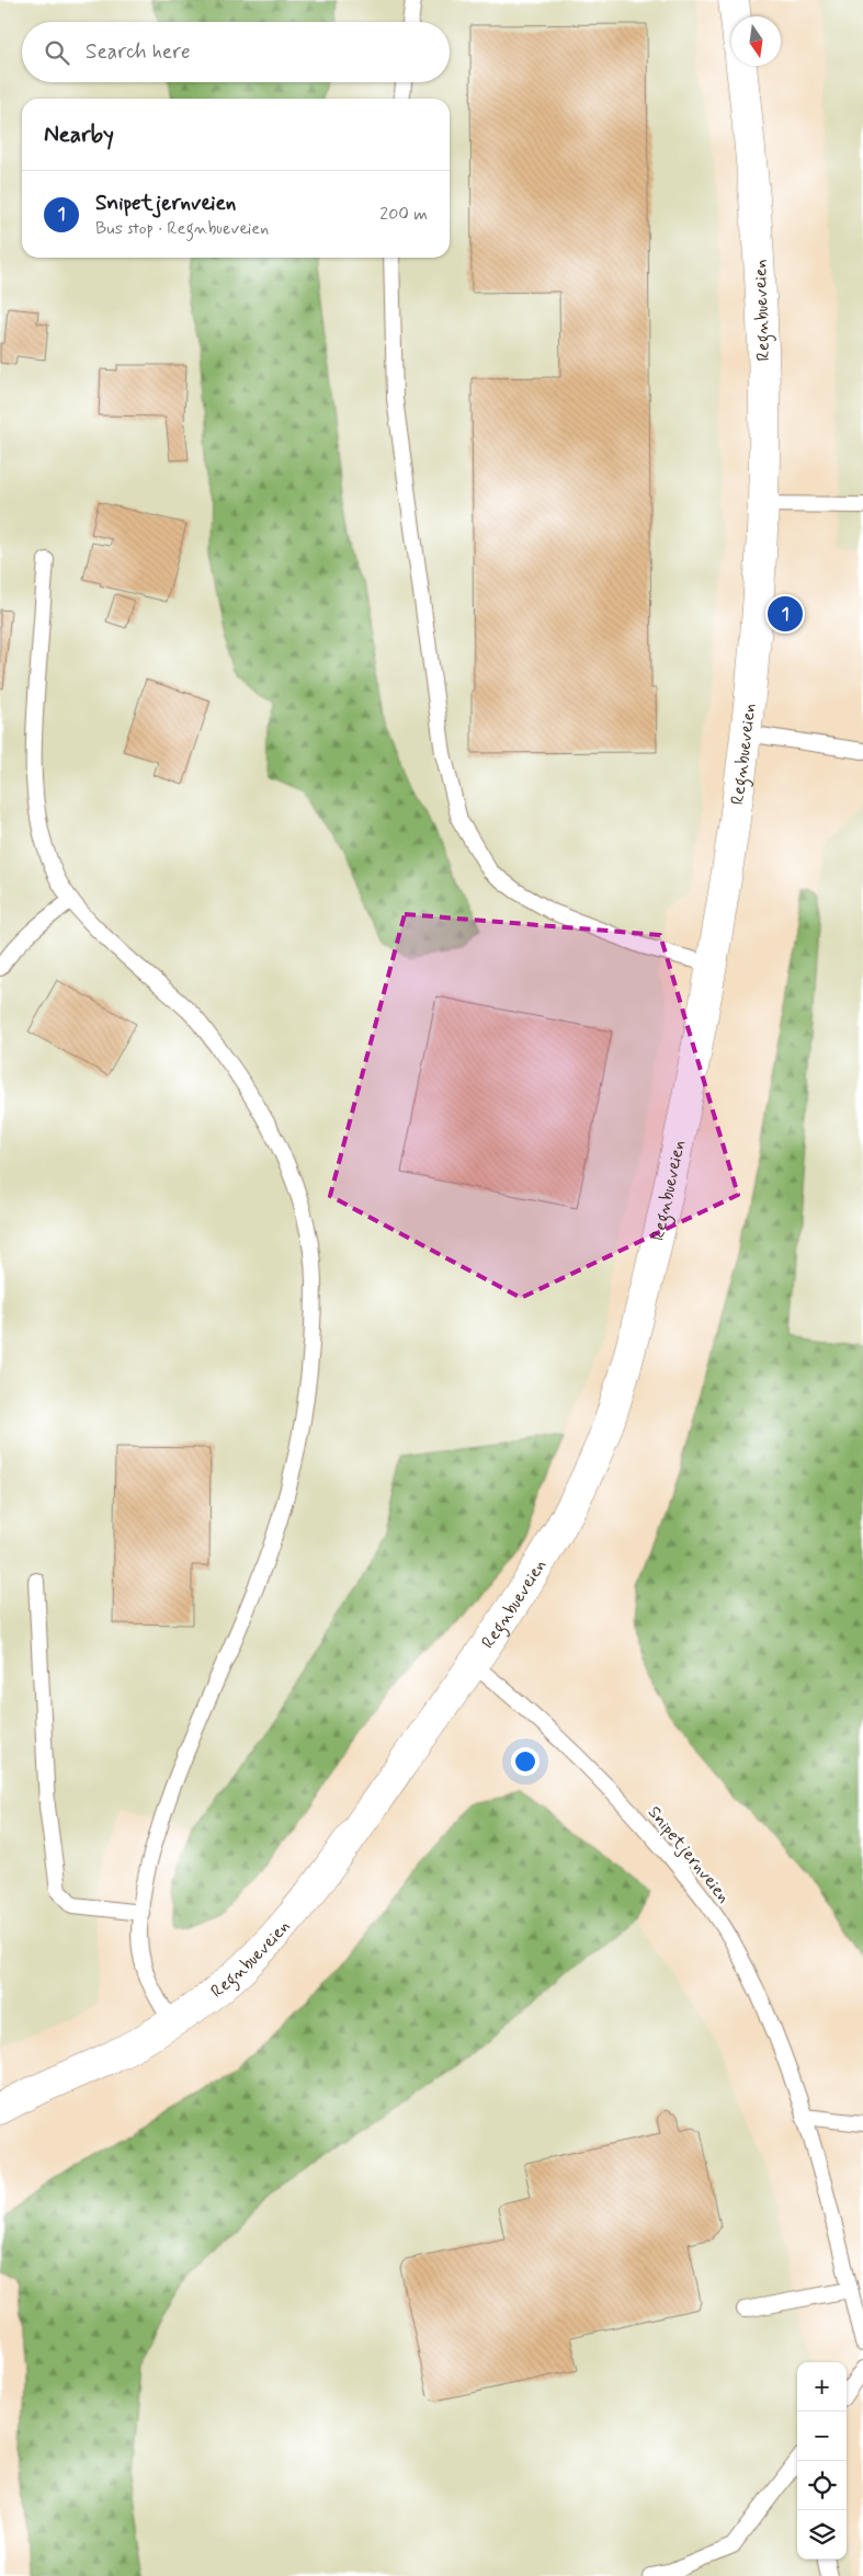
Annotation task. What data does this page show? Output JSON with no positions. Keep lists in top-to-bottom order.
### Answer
{
  "streets": {
    "street": ["Regnbueveien"],
    "lane": ["Snipetjernveien"]
  },
  "crossings": [
    ["Regnbueveien", "Snipetjernveien"]
  ],
  "north": "bottom",
  "page": {
    "search": "Search here",
    "heading": "Nearby",
    "list": [
      {
        "mark": "1",
        "name": "Snipetjernveien",
        "note": "Bus stop · Regnbueveien",
        "value": "200 m"
      }
    ],
    "pins": "1",
    "map_buttons": ["+", "−"]
  }
}
